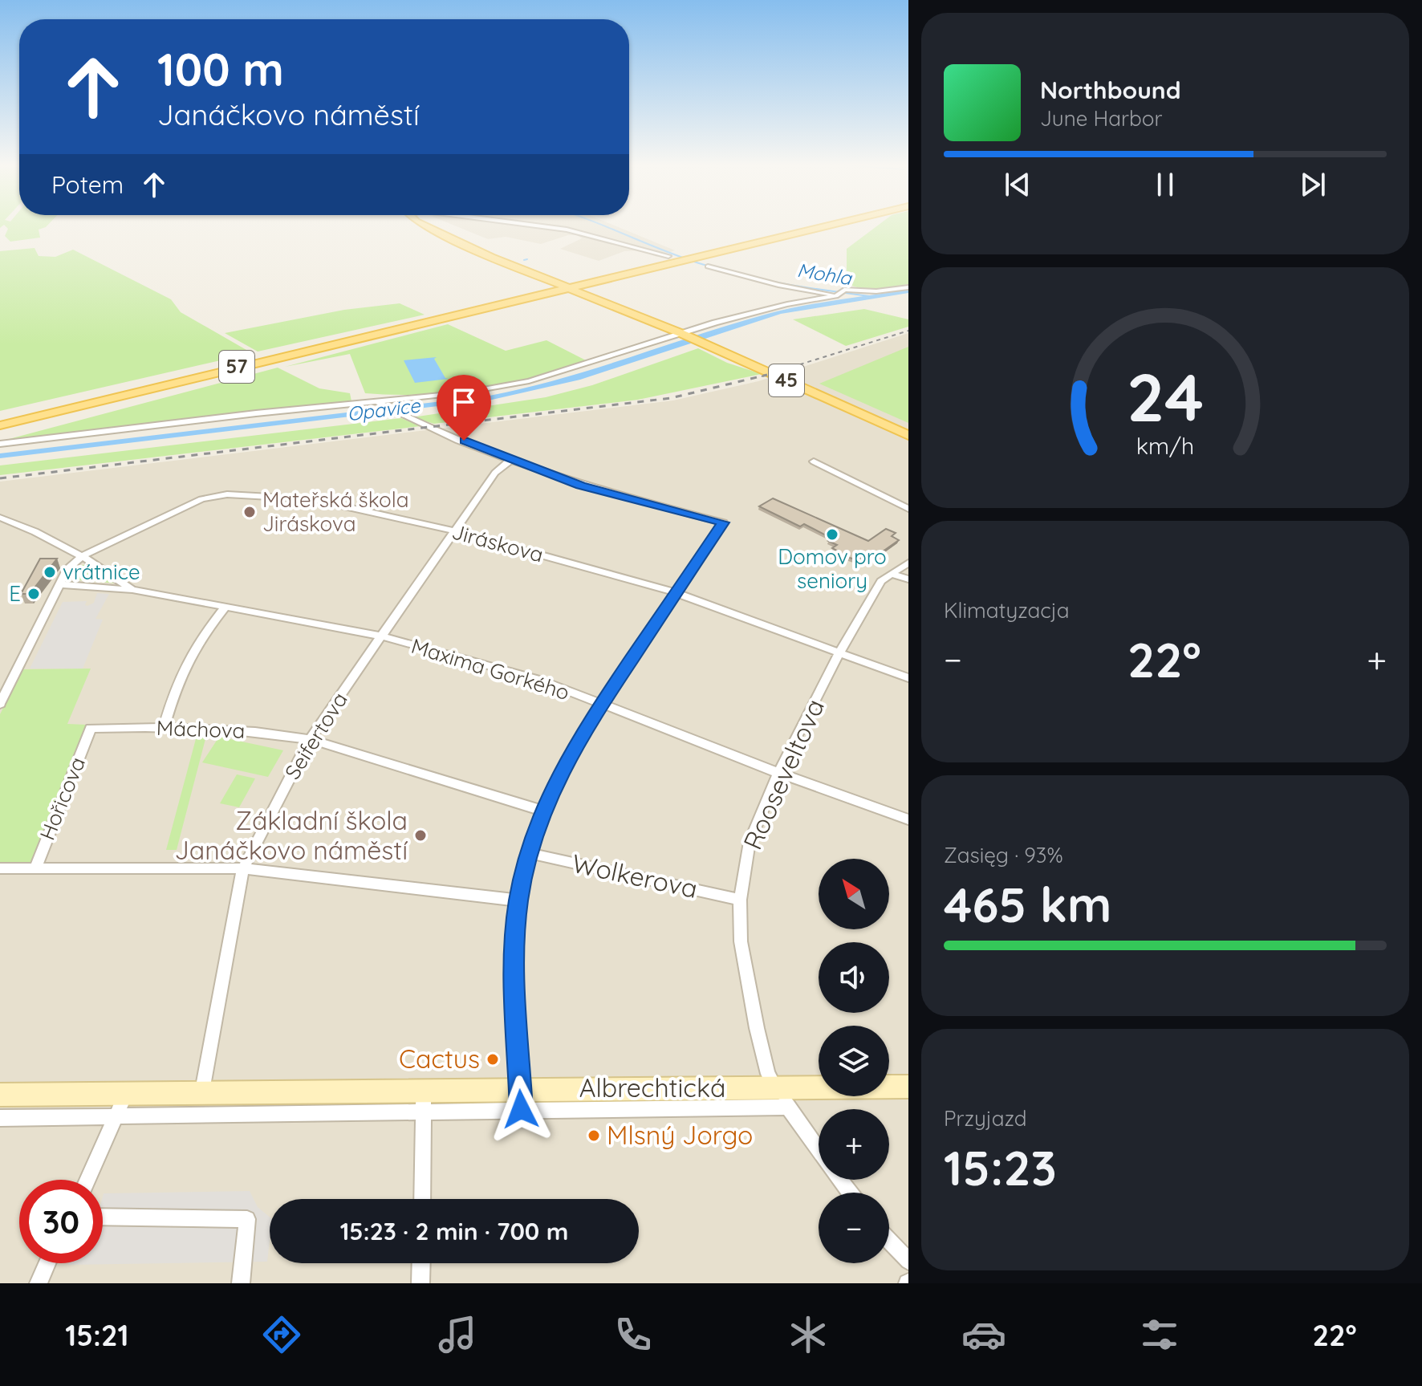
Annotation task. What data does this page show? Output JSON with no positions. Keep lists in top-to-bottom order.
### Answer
{
  "streets": {
    "main road": ["57", "45", "Albrechtická"],
    "street": [
      "Jiráskova",
      "Maxima Gorkého",
      "Máchova",
      "Seifertova",
      "Rooseveltova",
      "Hořicova",
      "Wolkerova"
    ]
  },
  "crossings": [
    ["57", "45"],
    ["Jiráskova", "Maxima Gorkého"],
    ["Jiráskova", "Seifertova"],
    ["Jiráskova", "Rooseveltova"],
    ["Maxima Gorkého", "Seifertova"],
    ["Maxima Gorkého", "Rooseveltova"],
    ["Máchova", "Seifertova"],
    ["Máchova", "Hořicova"],
    ["Seifertova", "Albrechtická"],
    ["Rooseveltova", "Wolkerova"],
    ["Rooseveltova", "Albrechtická"]
  ],
  "water": ["Mohla", "Opavice"],
  "places": [
    "Mateřská škola Jiráskova",
    "Domov pro seniory",
    "vrátnice",
    "E",
    "Základní škola Janáčkovo náměstí",
    "Cactus",
    "Mlsný Jorgo"
  ],
  "north": "top left",
  "page": {
    "turn": ["100 m", "Janáčkovo náměstí"],
    "song": ["Northbound", "June Harbor"],
    "then": "Potem",
    "tile": [
      "Klimatyzacja",
      ["Zasięg · 93%", "465 km"],
      ["Przyjazd", "15:23"]
    ],
    "heat": ["−", "22°", "+"],
    "map_buttons": ["+", "−"],
    "limit": "30",
    "trip": "15:23 · 2 min · 700 m",
    "tabs": ["15:21", "22°"],
    "gauge": ["24", "km/h"]
  }
}
